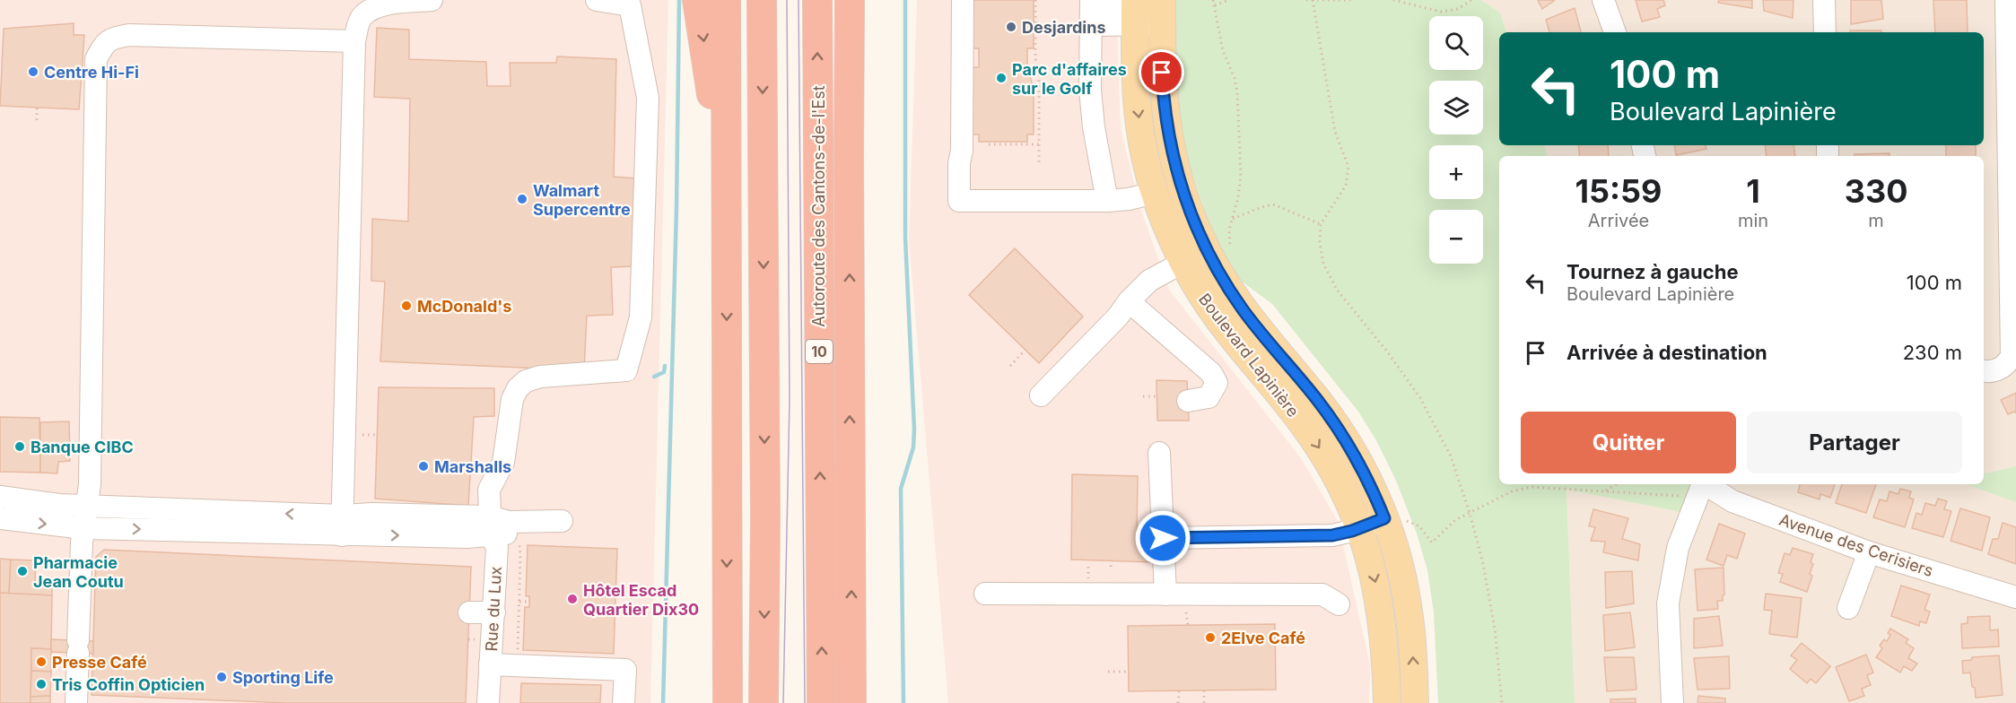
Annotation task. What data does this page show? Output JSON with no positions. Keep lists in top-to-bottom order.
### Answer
{
  "streets": {
    "highway": ["Autoroute des Cantons-de-l'Est", "10"],
    "main road": ["Boulevard Lapinière"],
    "street": ["Avenue des Cerisiers", "Rue du Lux"]
  },
  "places": [
    "Desjardins",
    "Centre Hi-Fi",
    "Parc d'affaires sur le Golf",
    "Walmart Supercentre",
    "McDonald's",
    "Banque CIBC",
    "Marshalls",
    "Pharmacie Jean Coutu",
    "Hôtel Escad Quartier Dix30",
    "2Elve Café",
    "Presse Café",
    "Sporting Life",
    "Tris Coffin Opticien"
  ],
  "page": {
    "map_buttons": ["+", "−"],
    "turn": ["100 m", "Boulevard Lapinière"],
    "eta": [
      "15:59",
      "Arrivée",
      "1",
      "min",
      "330",
      "m"
    ],
    "list": [
      {
        "name": "Tournez à gauche",
        "note": "Boulevard Lapinière",
        "value": "100 m"
      },
      {
        "name": "Arrivée à destination",
        "value": "230 m"
      }
    ],
    "buttons": ["Quitter", "Partager"]
  }
}
